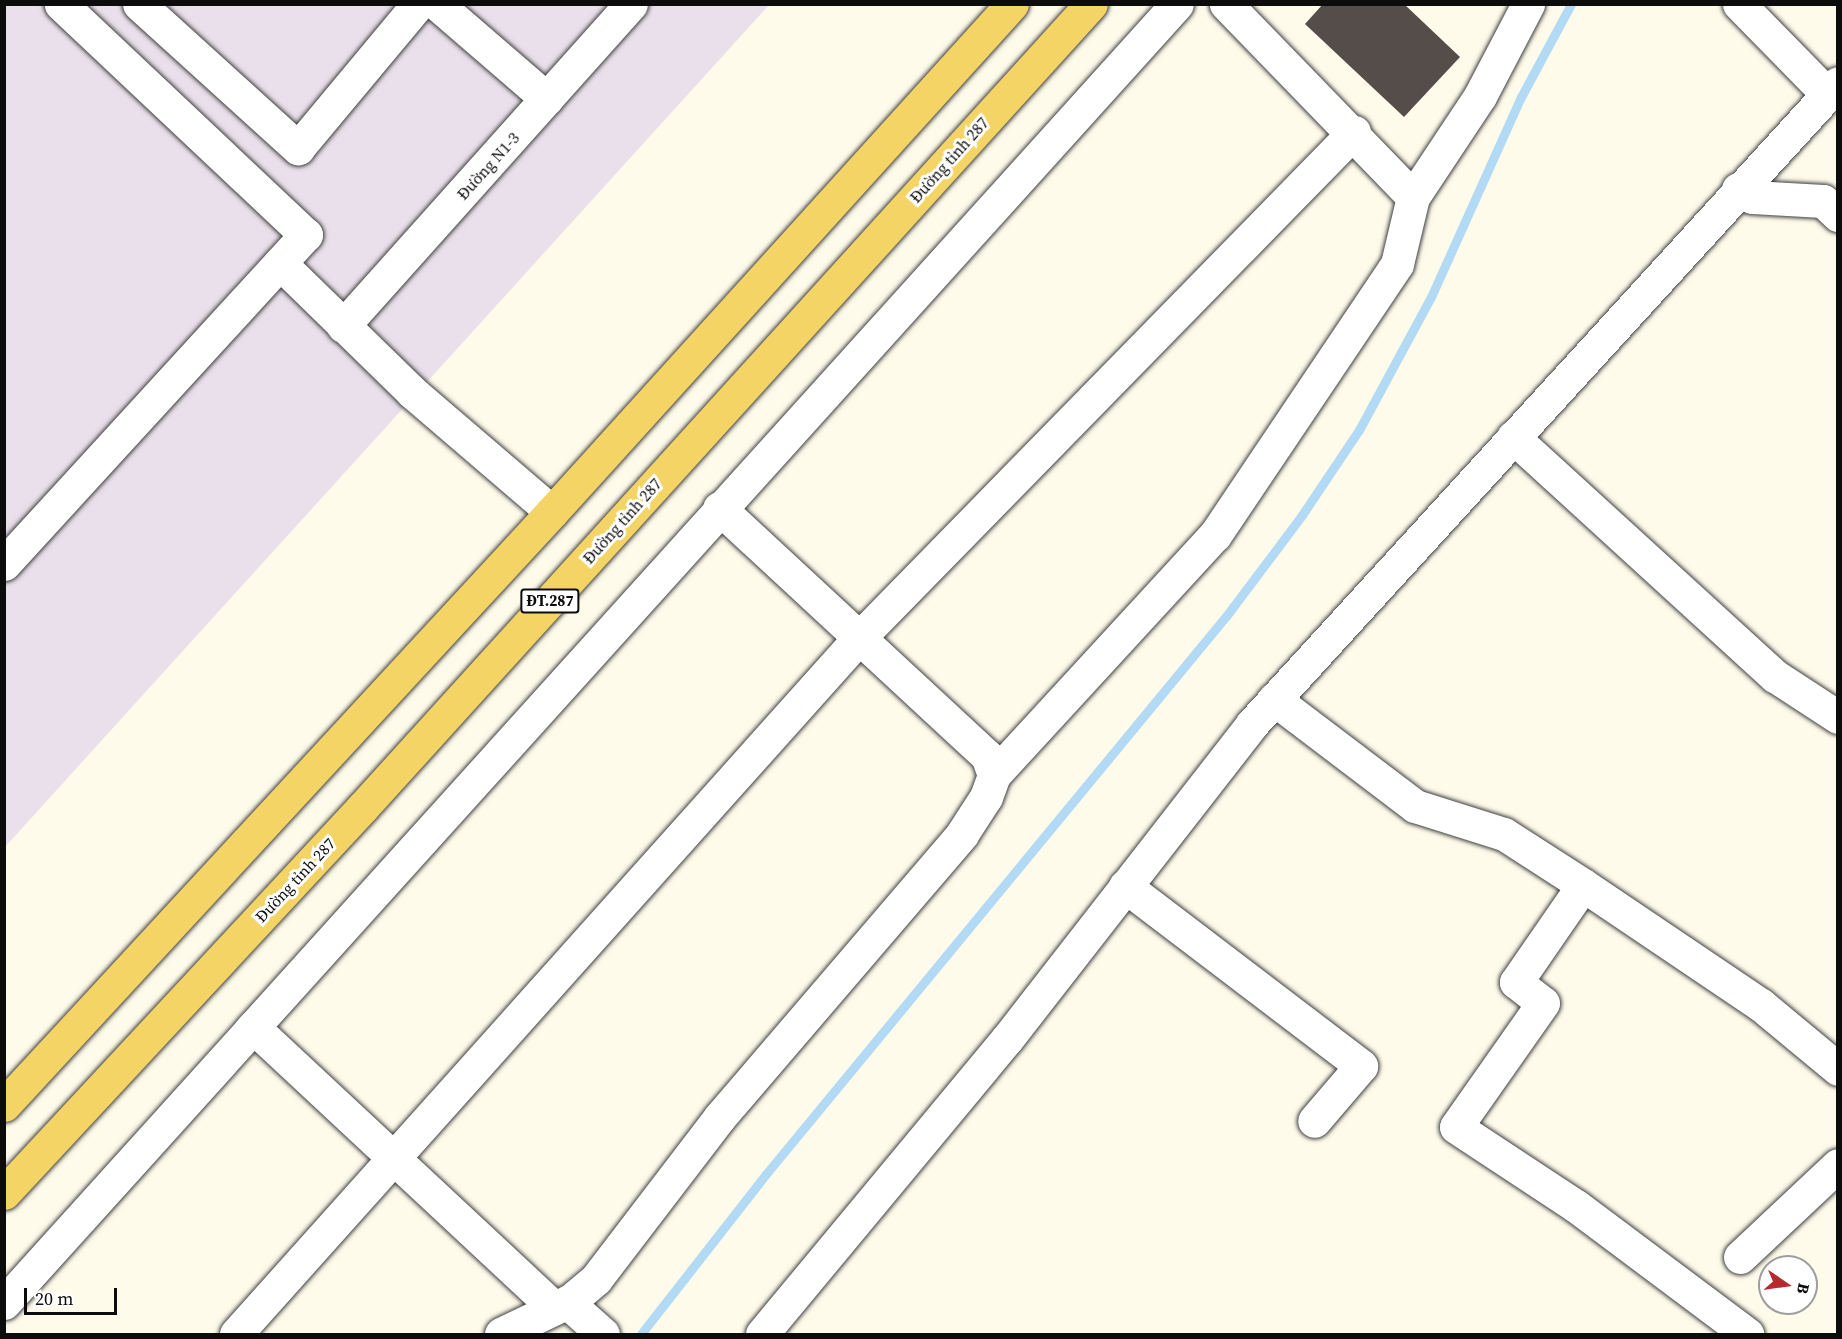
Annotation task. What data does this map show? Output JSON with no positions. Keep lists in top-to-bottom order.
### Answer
{
  "streets": {
    "main road": ["Đường tỉnh 287", "ĐT.287"],
    "street": ["Đường N1-3"]
  },
  "scale_bar": "20 m",
  "north": "right"
}
